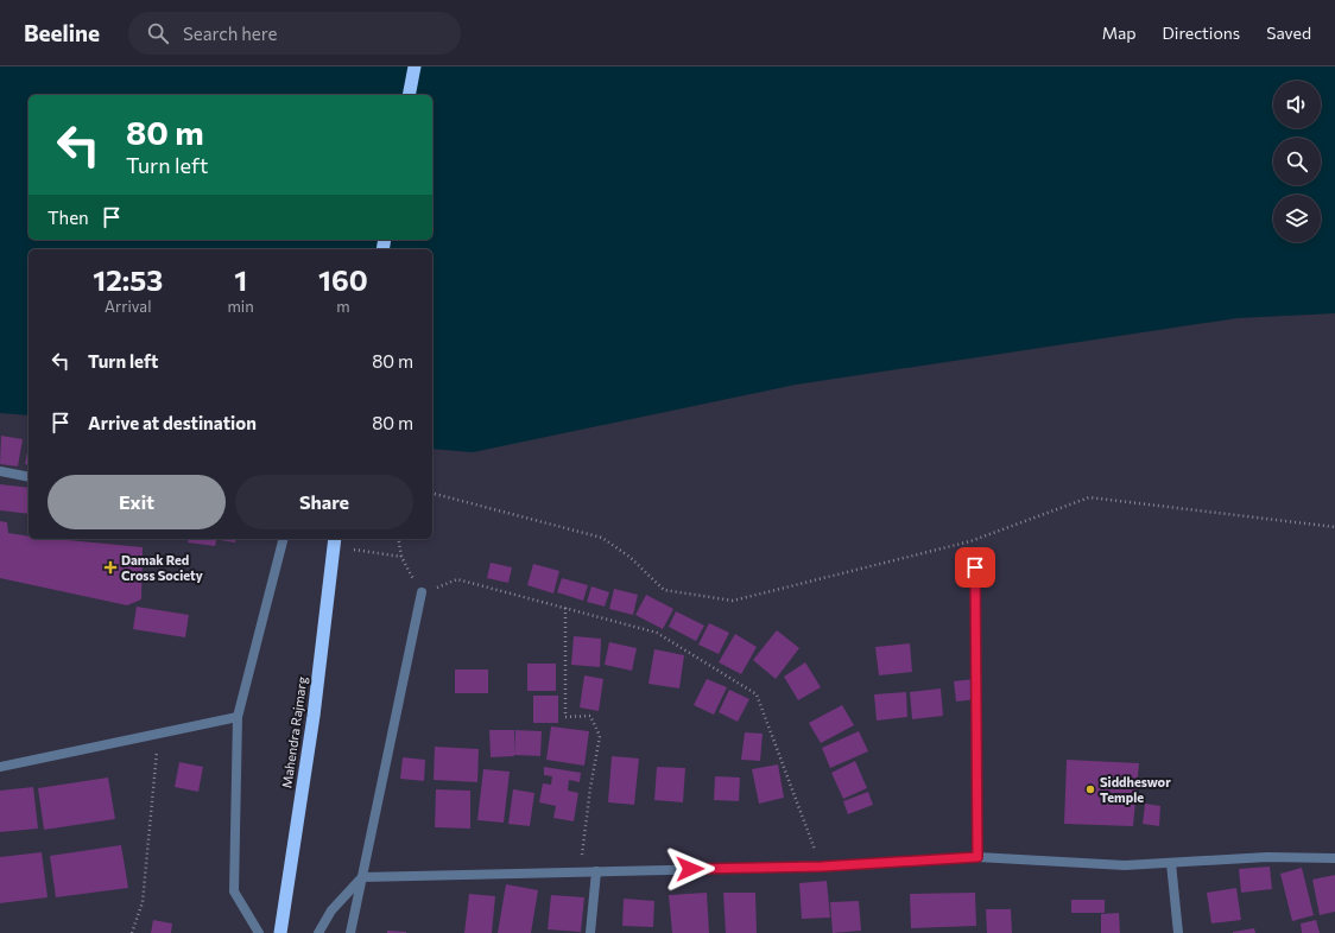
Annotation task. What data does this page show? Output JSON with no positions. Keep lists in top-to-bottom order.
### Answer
{
  "streets": {
    "highway": ["Mahendra Rajmarg"]
  },
  "places": {
    "health": ["Damak Red Cross Society"],
    "other": ["Siddheswor Temple"]
  },
  "page": {
    "header": "Beeline",
    "search": "Search here",
    "nav": ["Map", "Directions", "Saved"],
    "turn": ["80 m", "Turn left"],
    "then": "Then",
    "eta": [
      "12:53",
      "Arrival",
      "1",
      "min",
      "160",
      "m"
    ],
    "list": [
      {
        "name": "Turn left",
        "value": "80 m"
      },
      {
        "name": "Arrive at destination",
        "value": "80 m"
      }
    ],
    "buttons": ["Exit", "Share"]
  }
}
